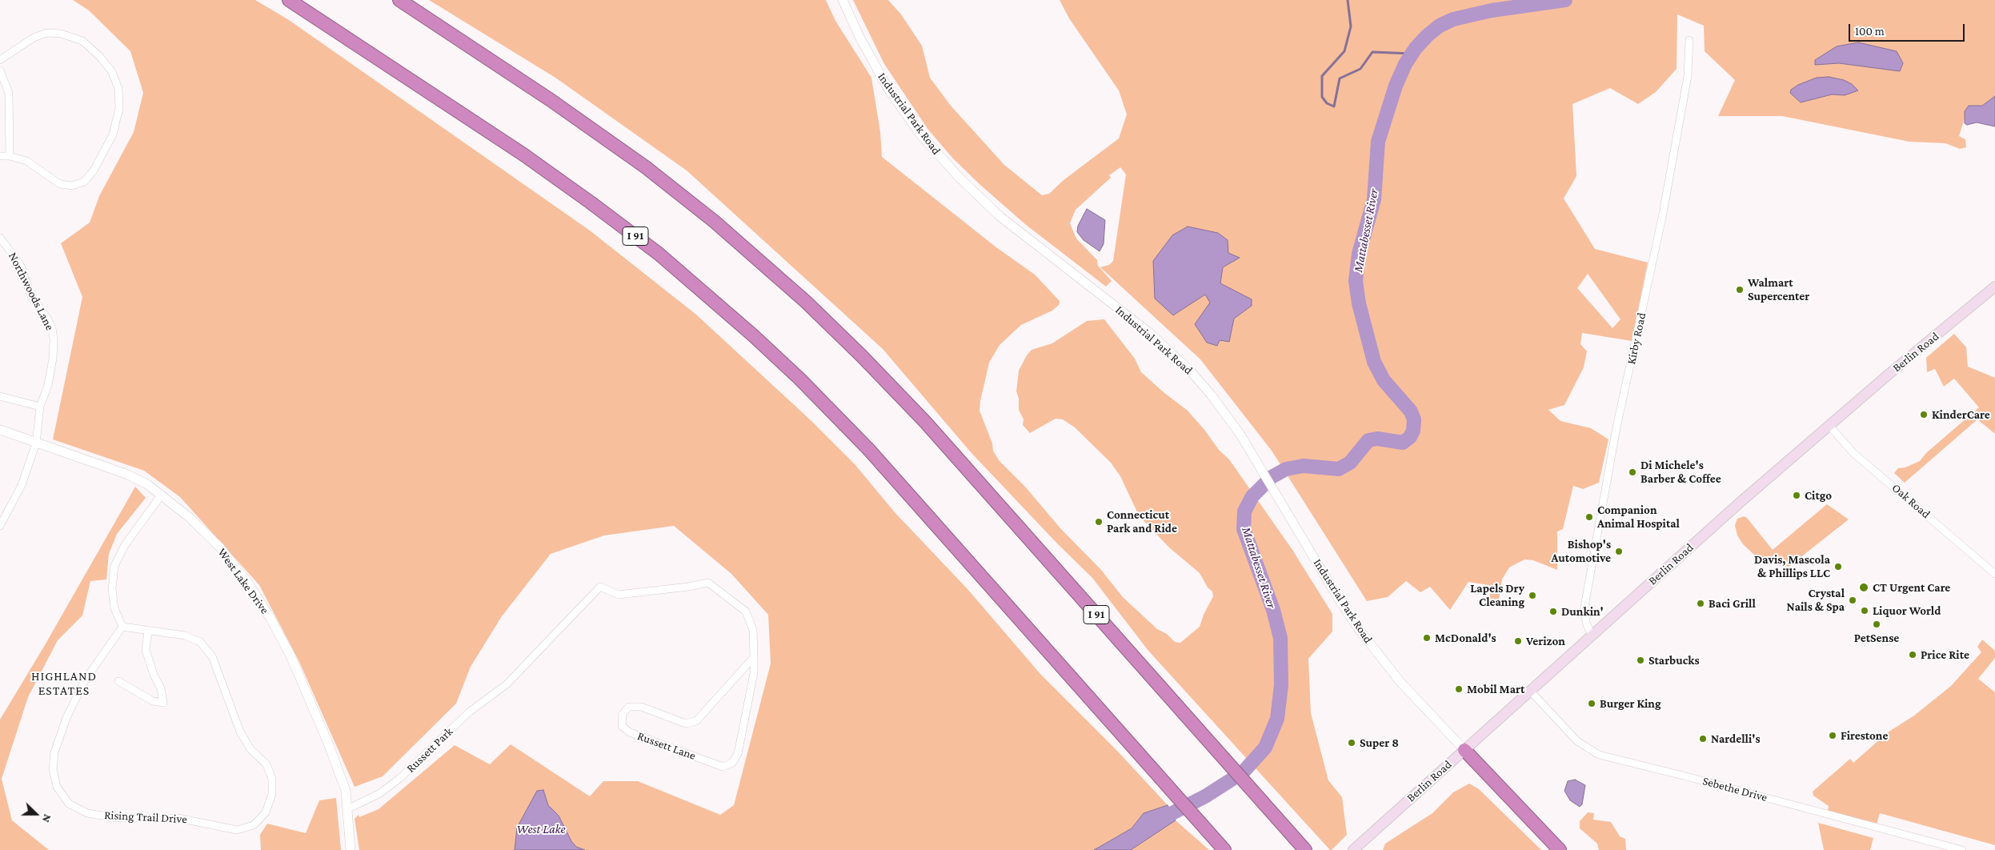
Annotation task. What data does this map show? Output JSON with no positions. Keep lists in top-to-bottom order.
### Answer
{
  "streets": {
    "highway": ["I 91"],
    "main road": ["Berlin Road"],
    "street": [
      "Industrial Park Road",
      "Northwoods Lane",
      "Kirby Road",
      "Oak Road",
      "West Lake Drive",
      "Russett Lane",
      "Russett Park",
      "Sebethe Drive",
      "Rising Trail Drive"
    ]
  },
  "crossings": [
    ["Industrial Park Road", "Berlin Road"],
    ["Northwoods Lane", "West Lake Drive"],
    ["Kirby Road", "Berlin Road"],
    ["Berlin Road", "Oak Road"],
    ["Berlin Road", "Sebethe Drive"],
    ["West Lake Drive", "Russett Park"],
    ["Russett Lane", "Russett Park"]
  ],
  "districts": ["HIGHLAND ESTATES"],
  "water": ["Mattabesset River", "West Lake"],
  "places": [
    "Walmart Supercenter",
    "KinderCare",
    "Di Michele's Barber & Coffee",
    "Citgo",
    "Companion Animal Hospital",
    "Connecticut Park and Ride",
    "Bishop's Automotive",
    "Davis, Mascola & Phillips LLC",
    "CT Urgent Care",
    "Lapels Dry Cleaning",
    "Crystal Nails & Spa",
    "Baci Grill",
    "Liquor World",
    "Dunkin'",
    "PetSense",
    "McDonald's",
    "Verizon",
    "Price Rite",
    "Starbucks",
    "Mobil Mart",
    "Burger King",
    "Firestone",
    "Nardelli's",
    "Super 8"
  ],
  "scale_bar": "100 m",
  "north": "right"
}
